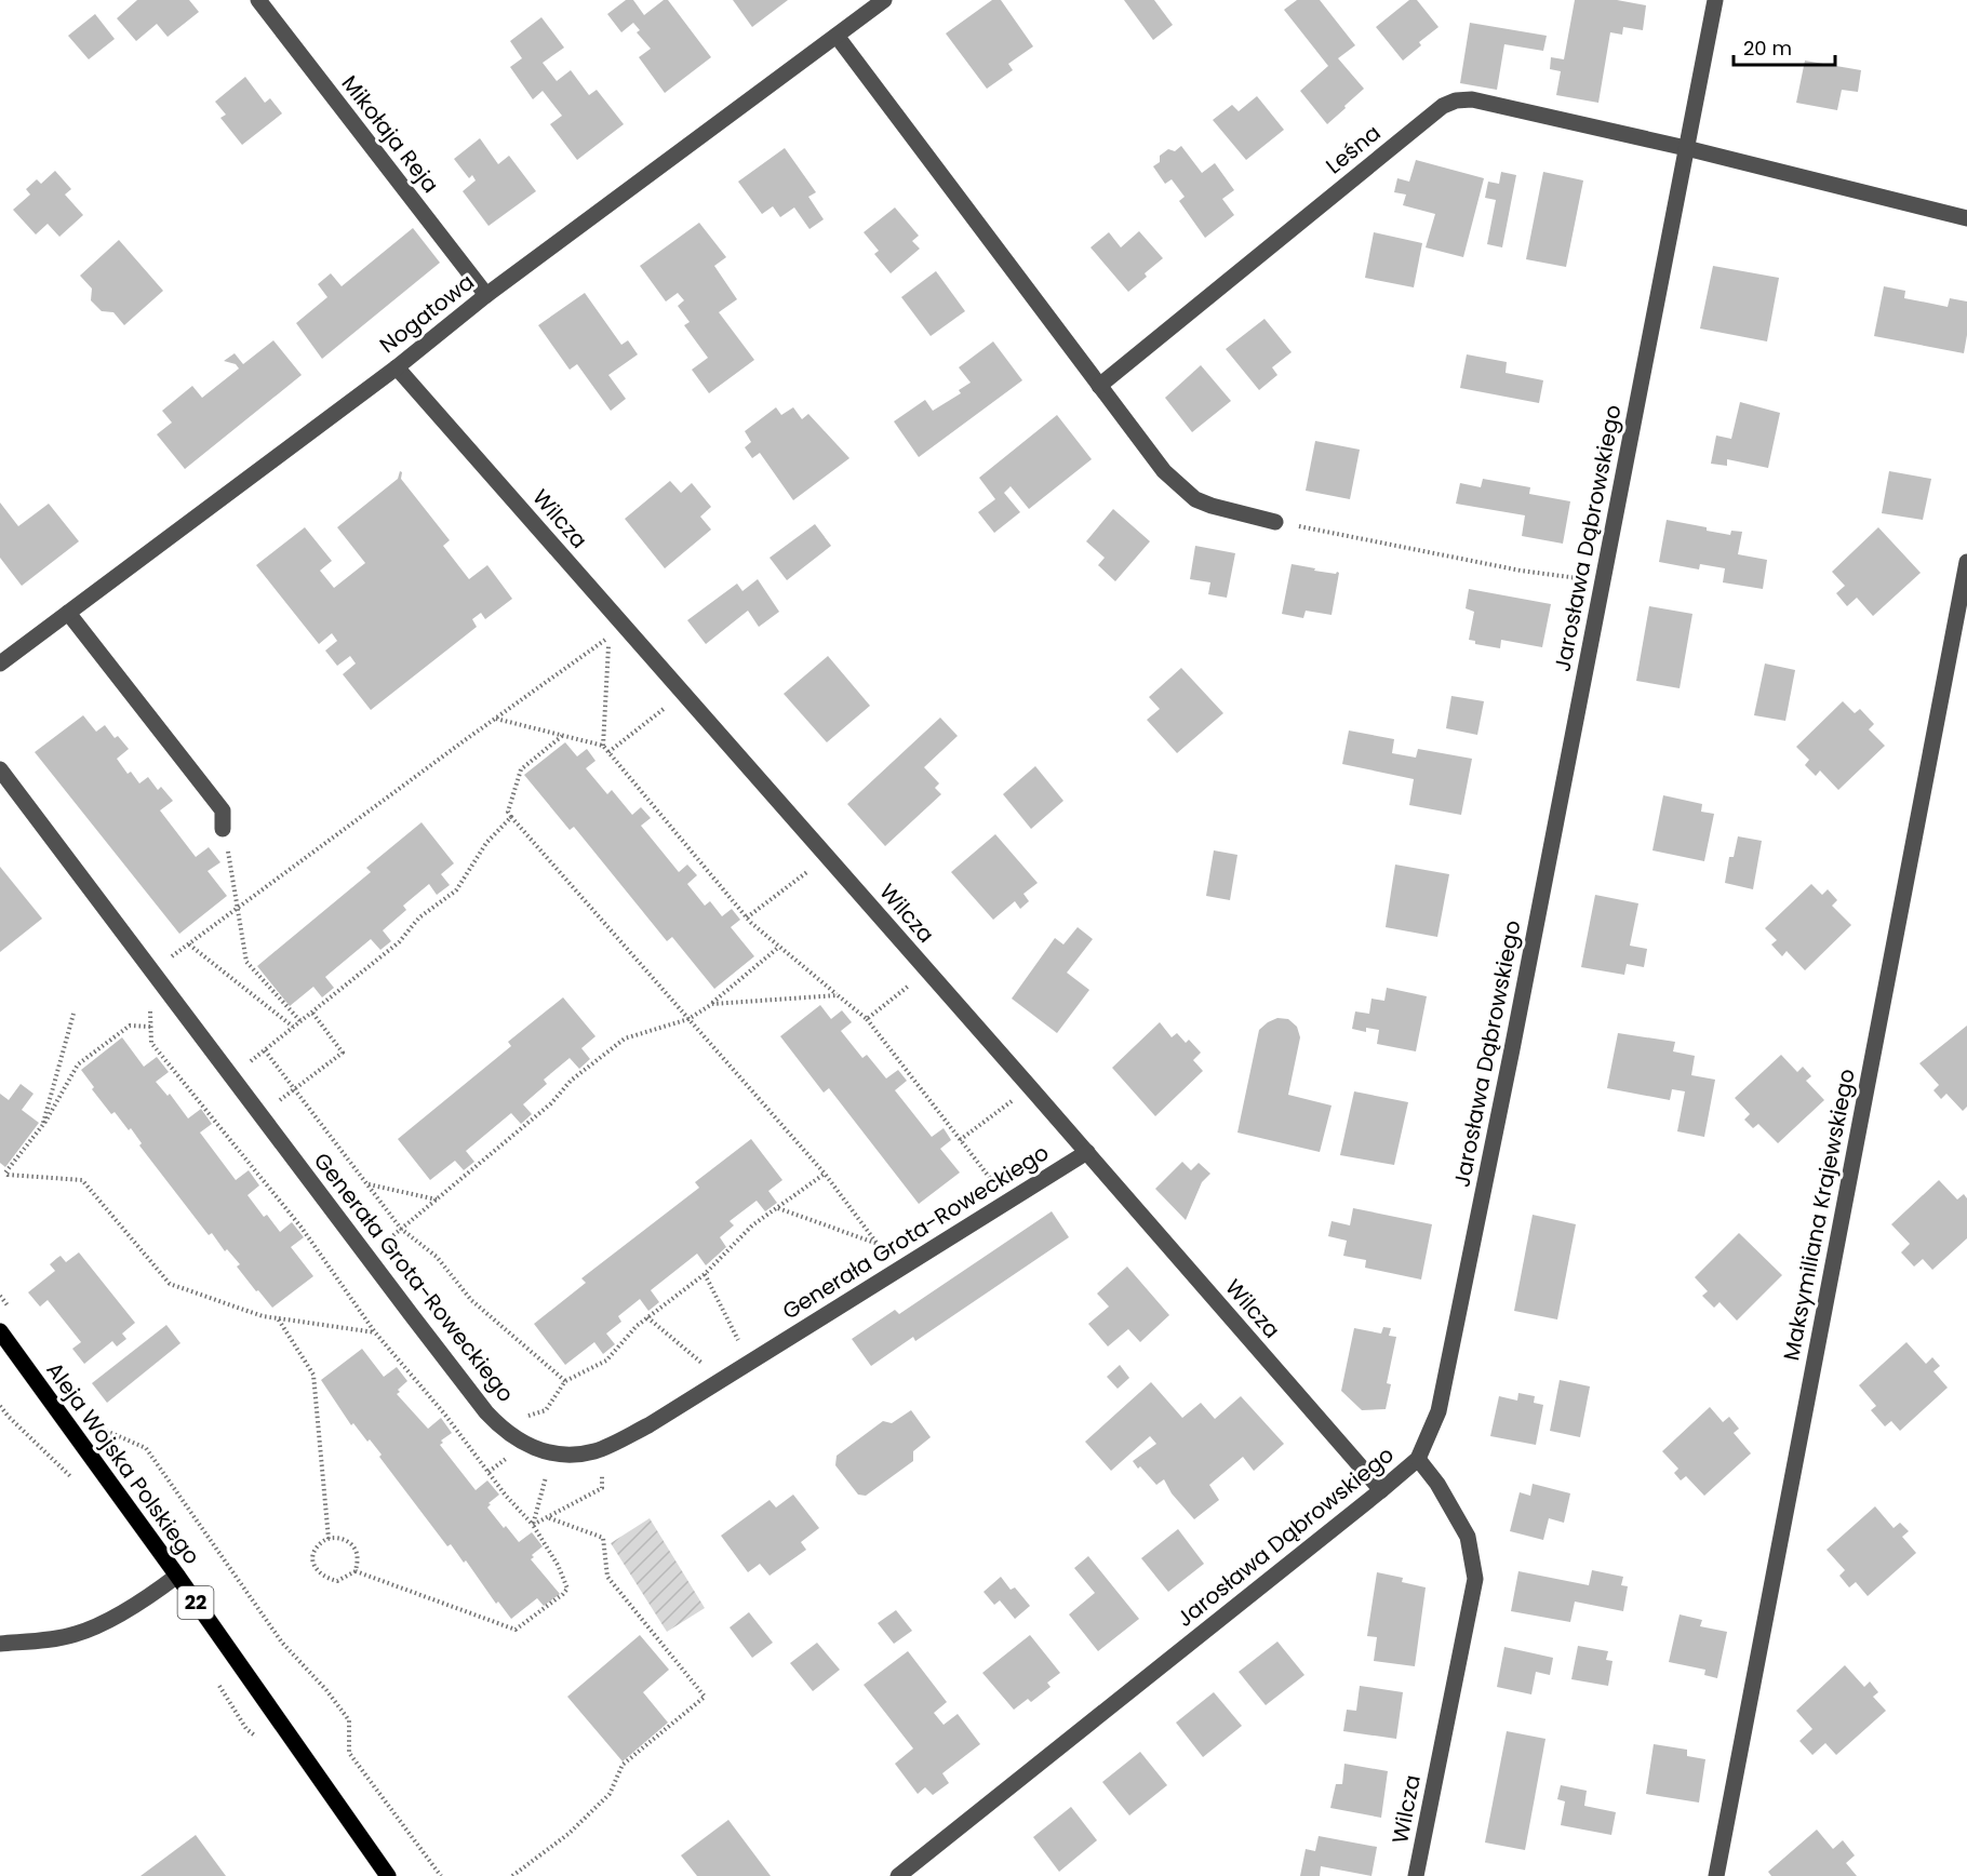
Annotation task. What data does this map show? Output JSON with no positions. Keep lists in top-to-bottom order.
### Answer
{
  "streets": {
    "main road": ["Aleja Wojska Polskiego", "22"],
    "street": [
      "Mikołaja Reja",
      "Leśna",
      "Nogatowa",
      "Wilcza",
      "Jarosława Dąbrowskiego",
      "Maksymiliana Krajewskiego",
      "Generała Grota-Roweckiego"
    ]
  },
  "crossings": [
    ["Mikołaja Reja", "Nogatowa"],
    ["Leśna", "Jarosława Dąbrowskiego"],
    ["Nogatowa", "Wilcza"],
    ["Wilcza", "Jarosława Dąbrowskiego"],
    ["Wilcza", "Generała Grota-Roweckiego"]
  ],
  "scale_bar": "20 m"
}
